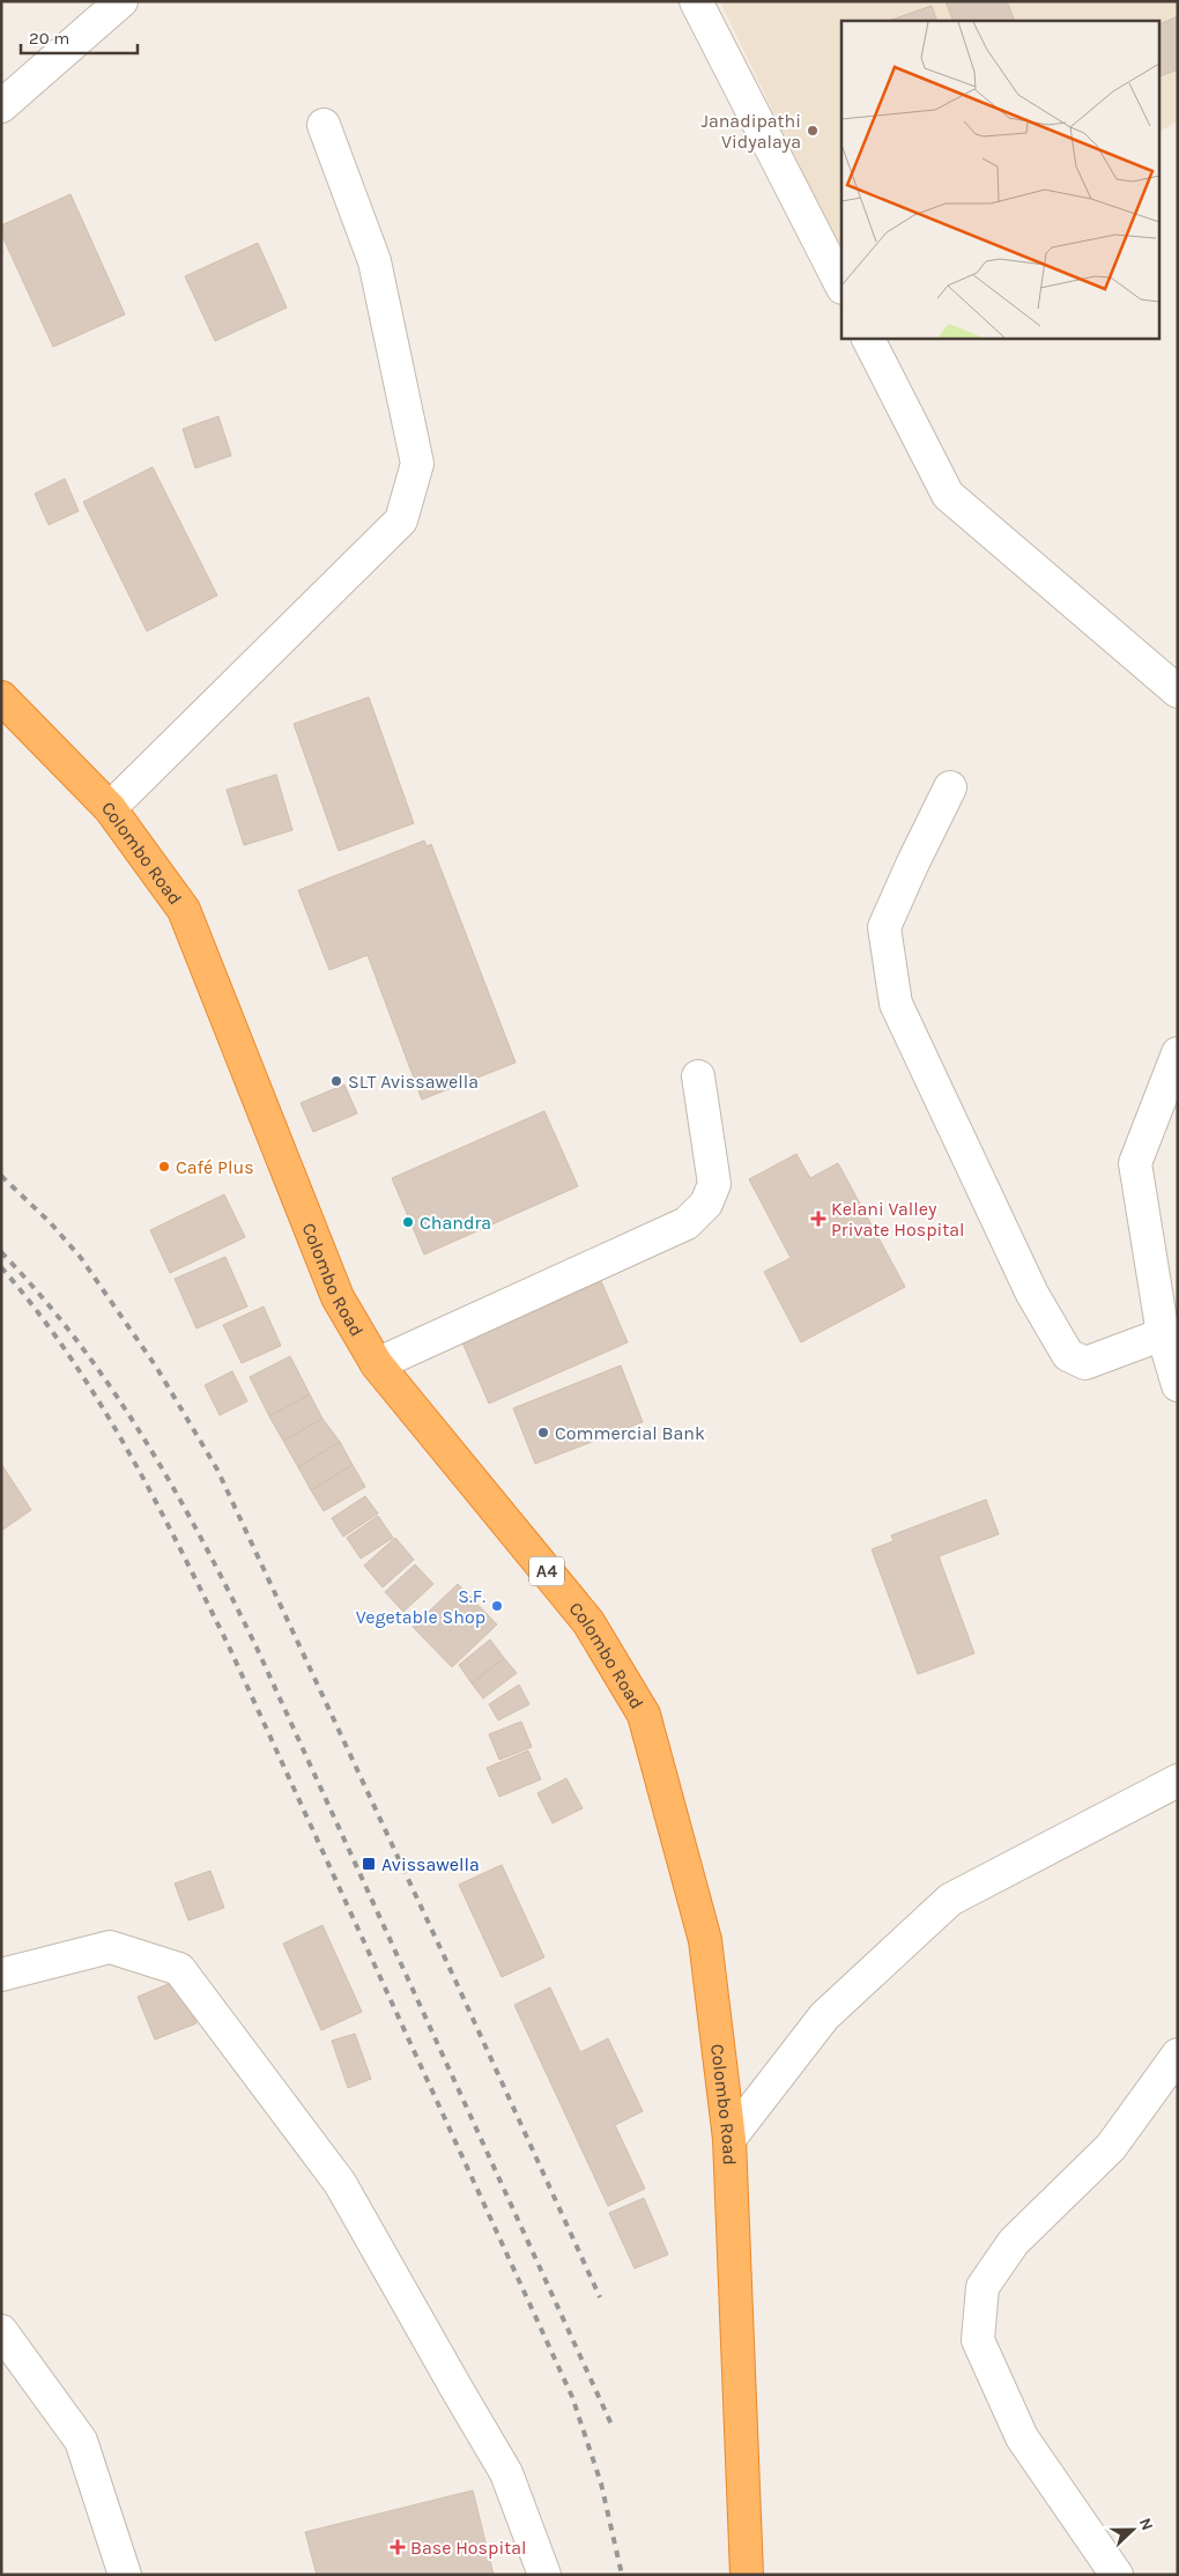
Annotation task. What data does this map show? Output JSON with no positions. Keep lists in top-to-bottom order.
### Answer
{
  "streets": {
    "highway": ["Colombo Road", "A4"]
  },
  "places": {
    "other": [
      "Janadipathi Vidyalaya",
      "SLT Avissawella",
      "Café Plus",
      "Chandra",
      "Commercial Bank",
      "S.F. Vegetable Shop"
    ],
    "health": ["Kelani Valley Private Hospital", "Base Hospital"],
    "transit": ["Avissawella"]
  },
  "scale_bar": "20 m",
  "north": "right"
}
